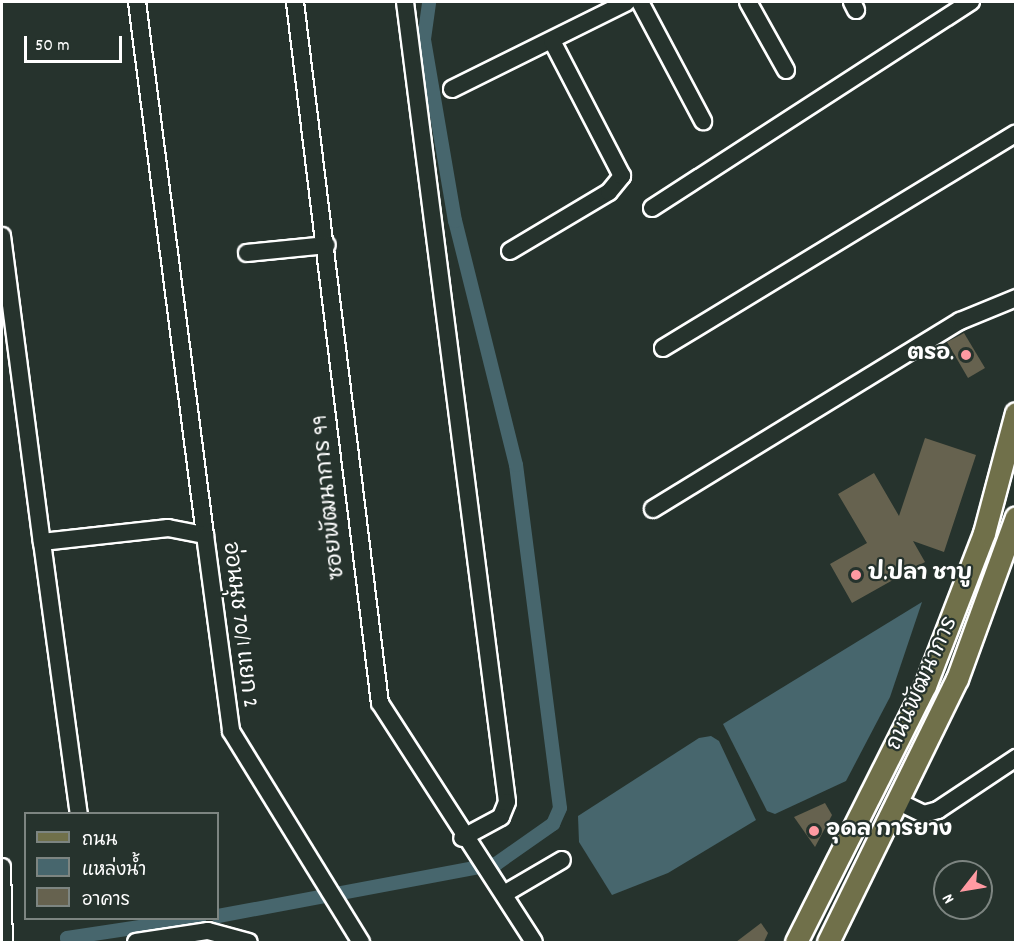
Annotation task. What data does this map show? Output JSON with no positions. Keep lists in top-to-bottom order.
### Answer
{
  "streets": {
    "main road": ["ถนนพัฒนาการ"],
    "street": ["ซอยพัฒนาการ 99", "อ่อนนุช 70/1 แยก 2"]
  },
  "places": ["ตรอ.", "ป.ปลา ชาบู", "อุดล การยาง"],
  "legend": ["ถนน", "แหล่งน้ำ", "อาคาร"],
  "scale_bar": "50 m",
  "north": "bottom left"
}
